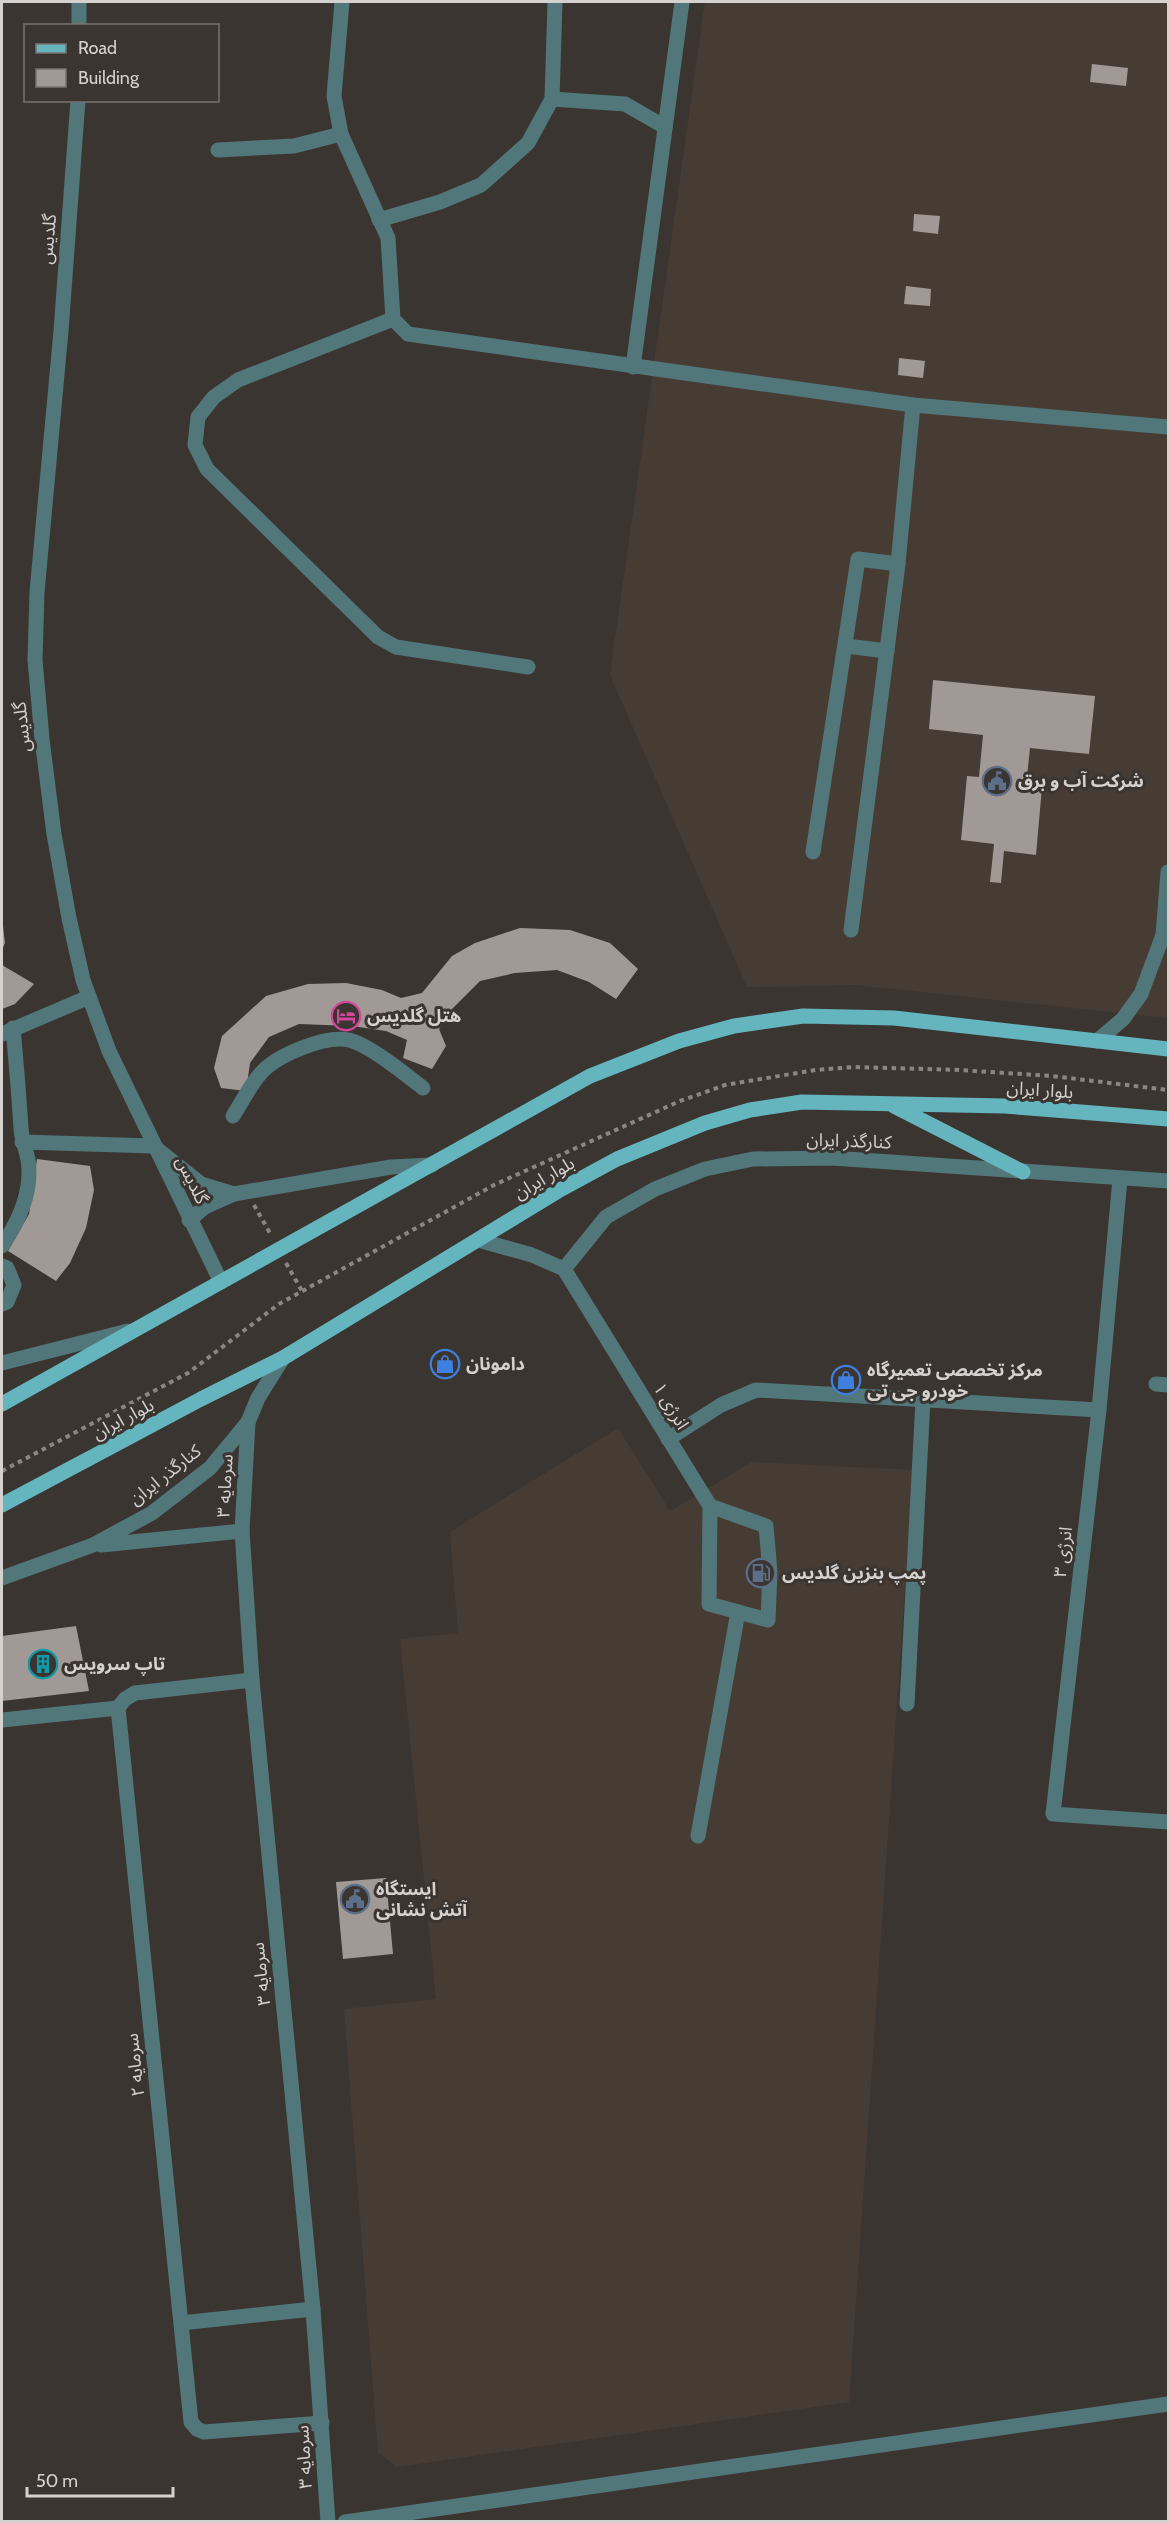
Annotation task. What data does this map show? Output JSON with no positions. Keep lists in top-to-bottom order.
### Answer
{
  "streets": {
    "main road": ["بلوار ایران"],
    "street": [
      "گلدیس",
      "کنارگذر ایران",
      "انرژی ۱",
      "سرمایه ۳",
      "انرژی ۳",
      "سرمایه ۲"
    ]
  },
  "crossings": [
    ["بلوار ایران", "کنارگذر ایران"],
    ["کنارگذر ایران", "انرژی ۱"],
    ["کنارگذر ایران", "سرمایه ۳"],
    ["کنارگذر ایران", "انرژی ۳"],
    ["سرمایه ۳", "سرمایه ۲"]
  ],
  "places": {
    "public building": ["شرکت آب و برق", "ایستگاه آتش نشانی"],
    "hotel": ["هتل گلدیس"],
    "shop": ["دامونان", "مرکز تخصصی تعمیرگاه خودرو جی تی"],
    "fuel station": ["پمپ بنزین گلدیس"],
    "building": ["تاپ سرویس"]
  },
  "legend": ["Road", "Building"],
  "scale_bar": "50 m"
}
